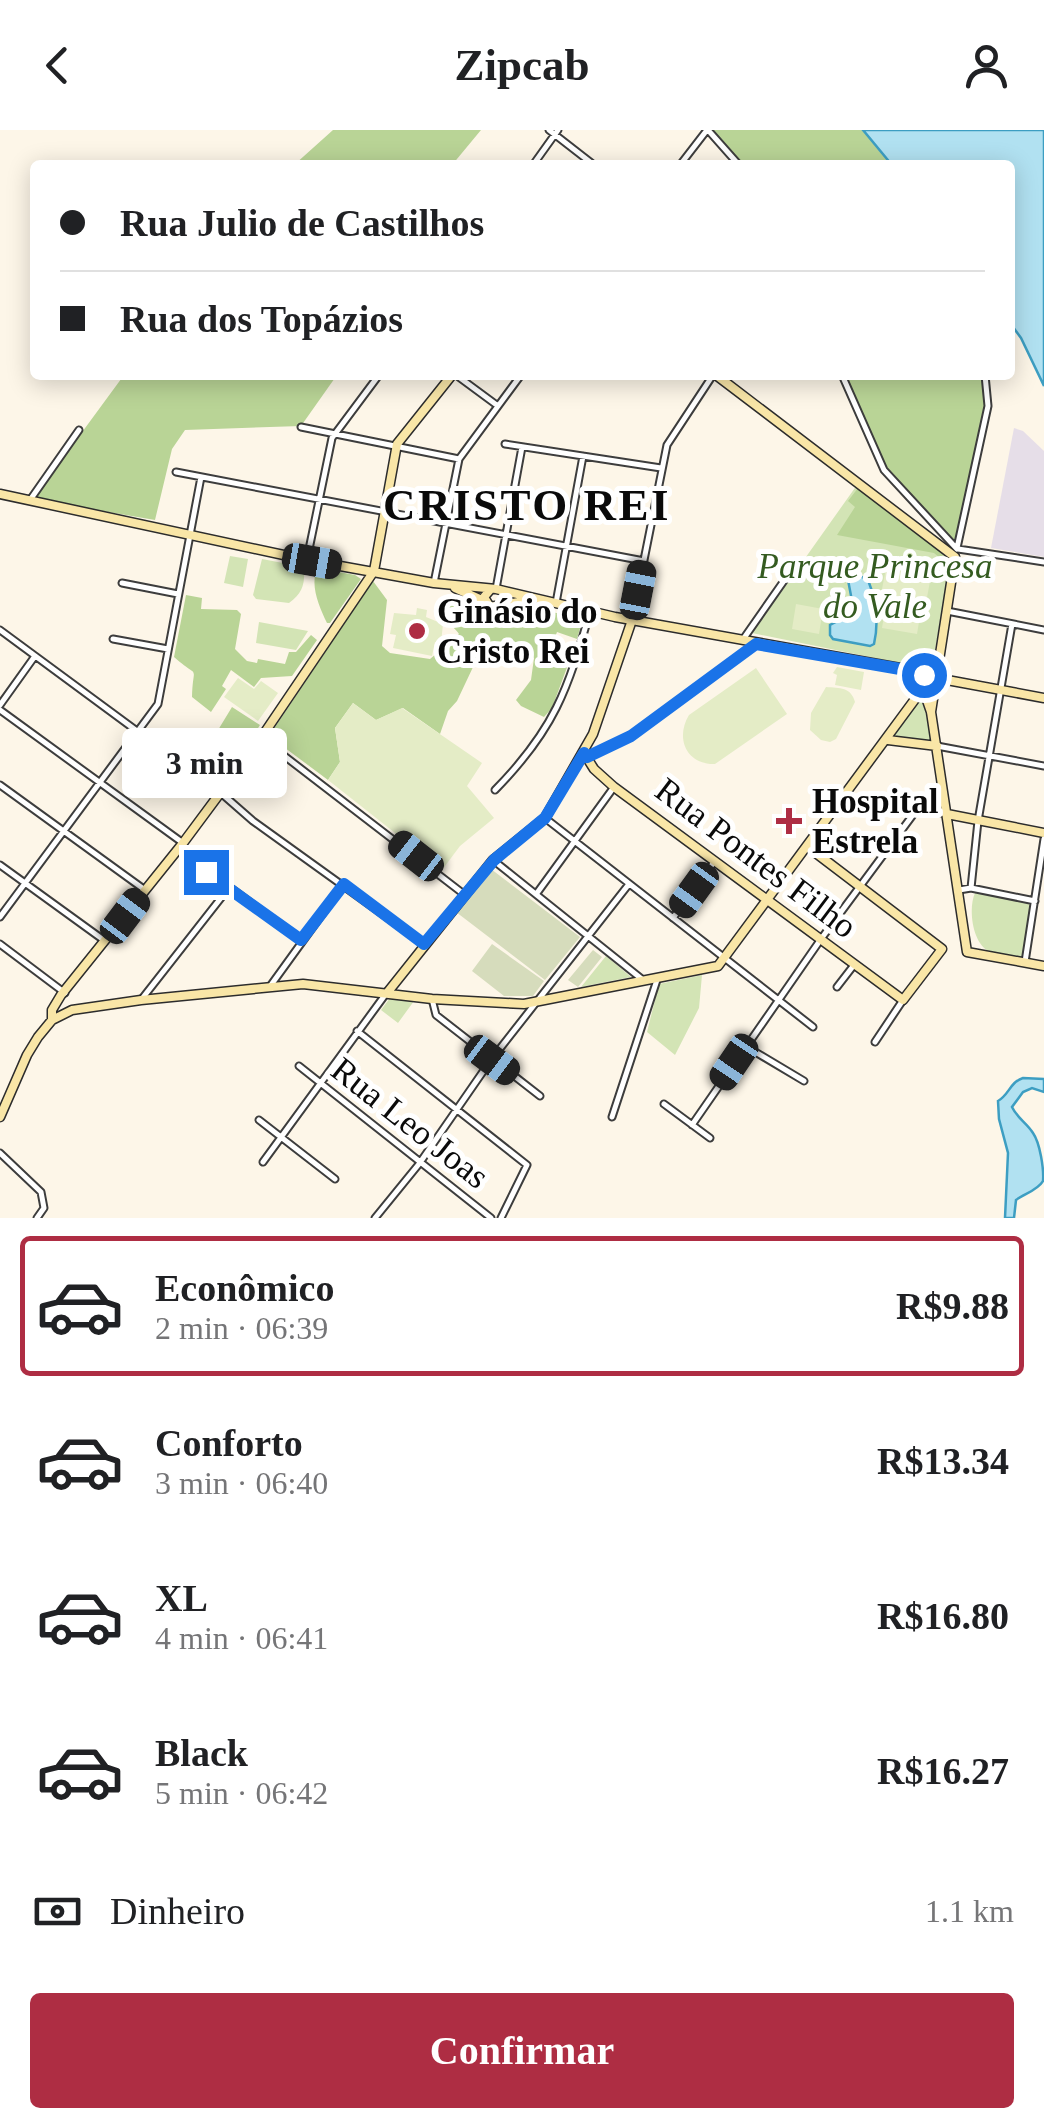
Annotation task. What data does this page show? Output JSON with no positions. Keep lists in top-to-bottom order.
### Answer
{
  "streets": {
    "main road": ["Rua Pontes Filho"],
    "street": ["Rua Leo Joas"]
  },
  "districts": ["CRISTO REI"],
  "parks": ["Parque Princesa do Vale"],
  "places": {
    "other": ["Ginásio do Cristo Rei"],
    "health": ["Hospital Estrela"]
  },
  "page": {
    "header": "Zipcab",
    "banner": ["Rua Julio de Castilhos", "Rua dos Topázios"],
    "bubble": "3 min",
    "list": [
      {
        "name": "Econômico",
        "note": "2 min · 06:39",
        "value": "R$9.88"
      },
      {
        "name": "Conforto",
        "note": "3 min · 06:40",
        "value": "R$13.34"
      },
      {
        "name": "XL",
        "note": "4 min · 06:41",
        "value": "R$16.80"
      },
      {
        "name": "Black",
        "note": "5 min · 06:42",
        "value": "R$16.27"
      }
    ],
    "pay": ["Dinheiro", "1.1 km"],
    "buttons": "Confirmar"
  }
}
